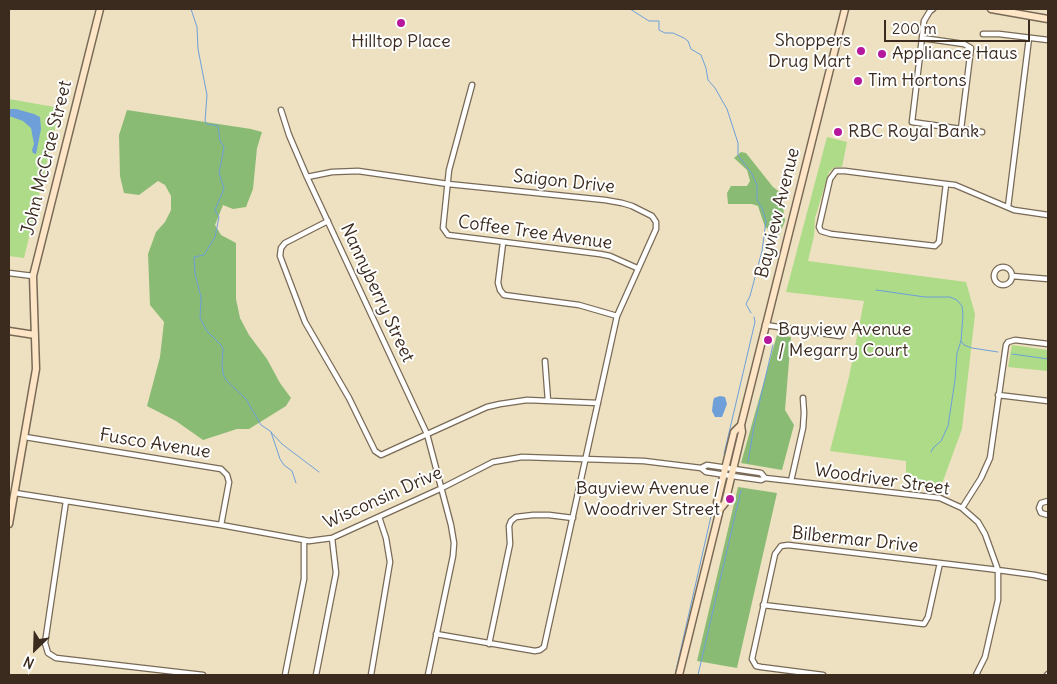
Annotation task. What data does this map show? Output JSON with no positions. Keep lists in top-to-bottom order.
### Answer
{
  "streets": {
    "main road": ["John McCrae Street", "Bayview Avenue"],
    "street": [
      "Saigon Drive",
      "Coffee Tree Avenue",
      "Nannyberry Street",
      "Fusco Avenue",
      "Woodriver Street",
      "Wisconsin Drive",
      "Bilbermar Drive"
    ]
  },
  "crossings": [
    ["John McCrae Street", "Fusco Avenue"],
    ["John McCrae Street", "Wisconsin Drive"],
    ["Saigon Drive", "Coffee Tree Avenue"],
    ["Saigon Drive", "Nannyberry Street"],
    ["Saigon Drive", "Wisconsin Drive"],
    ["Bayview Avenue", "Woodriver Street"],
    ["Bayview Avenue", "Wisconsin Drive"],
    ["Nannyberry Street", "Wisconsin Drive"],
    ["Fusco Avenue", "Wisconsin Drive"],
    ["Woodriver Street", "Wisconsin Drive"],
    ["Woodriver Street", "Bilbermar Drive"]
  ],
  "places": [
    "Hilltop Place",
    "Shoppers Drug Mart",
    "Appliance Haus",
    "Tim Hortons",
    "RBC Royal Bank",
    "Bayview Avenue / Megarry Court",
    "Bayview Avenue / Woodriver Street"
  ],
  "scale_bar": "200 m",
  "north": "bottom left"
}
